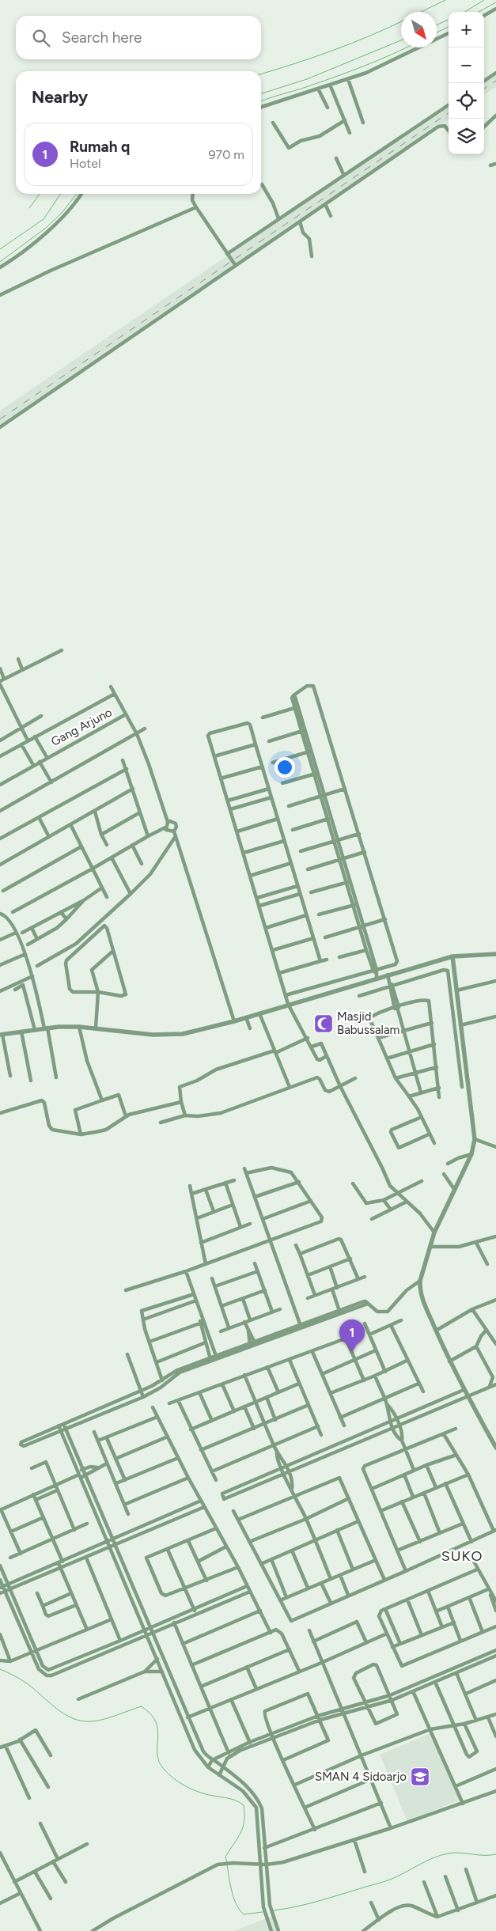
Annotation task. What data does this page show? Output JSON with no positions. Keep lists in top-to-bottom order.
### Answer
{
  "streets": {
    "street": ["Gang Arjuno"]
  },
  "districts": ["SUKO"],
  "places": {
    "mosque": ["Masjid Babussalam"],
    "school or university": ["SMAN 4 Sidoarjo"]
  },
  "north": "bottom right",
  "page": {
    "map_buttons": ["+", "−"],
    "search": "Search here",
    "heading": "Nearby",
    "list": [
      {
        "mark": "1",
        "name": "Rumah q",
        "note": "Hotel",
        "value": "970 m"
      }
    ],
    "pins": "1"
  }
}
